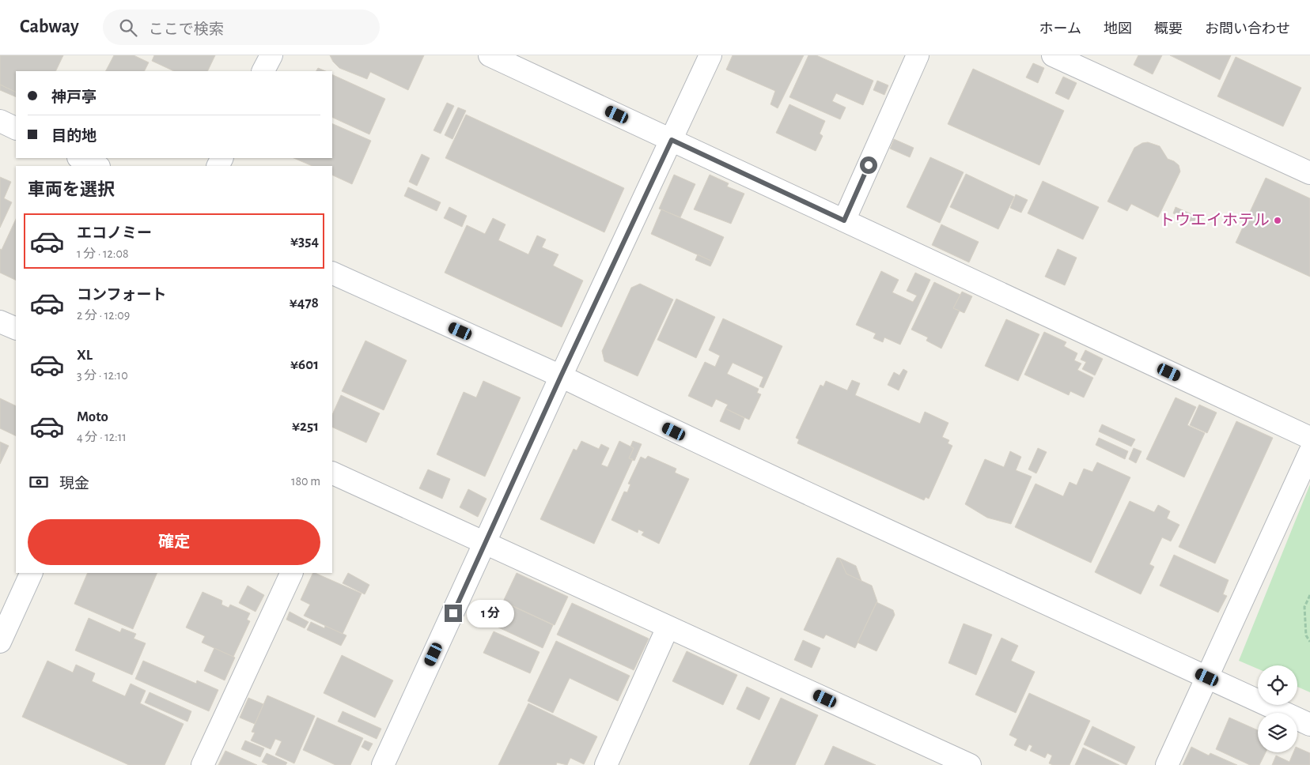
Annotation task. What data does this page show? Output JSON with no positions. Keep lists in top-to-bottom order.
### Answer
{
  "places": ["トウエイホテル"],
  "page": {
    "header": "Cabway",
    "search": "ここで検索",
    "nav": [
      "ホーム",
      "地図",
      "概要",
      "お問い合わせ"
    ],
    "banner": ["神戸亭", "目的地"],
    "heading": "車両を選択",
    "list": [
      {
        "name": "エコノミー",
        "note": "1 分 · 12:08",
        "value": "¥354"
      },
      {
        "name": "コンフォート",
        "note": "2 分 · 12:09",
        "value": "¥478"
      },
      {
        "name": "XL",
        "note": "3 分 · 12:10",
        "value": "¥601"
      },
      {
        "name": "Moto",
        "note": "4 分 · 12:11",
        "value": "¥251"
      }
    ],
    "pay": ["現金", "180 m"],
    "buttons": "確定",
    "bubble": "1 分"
  }
}
